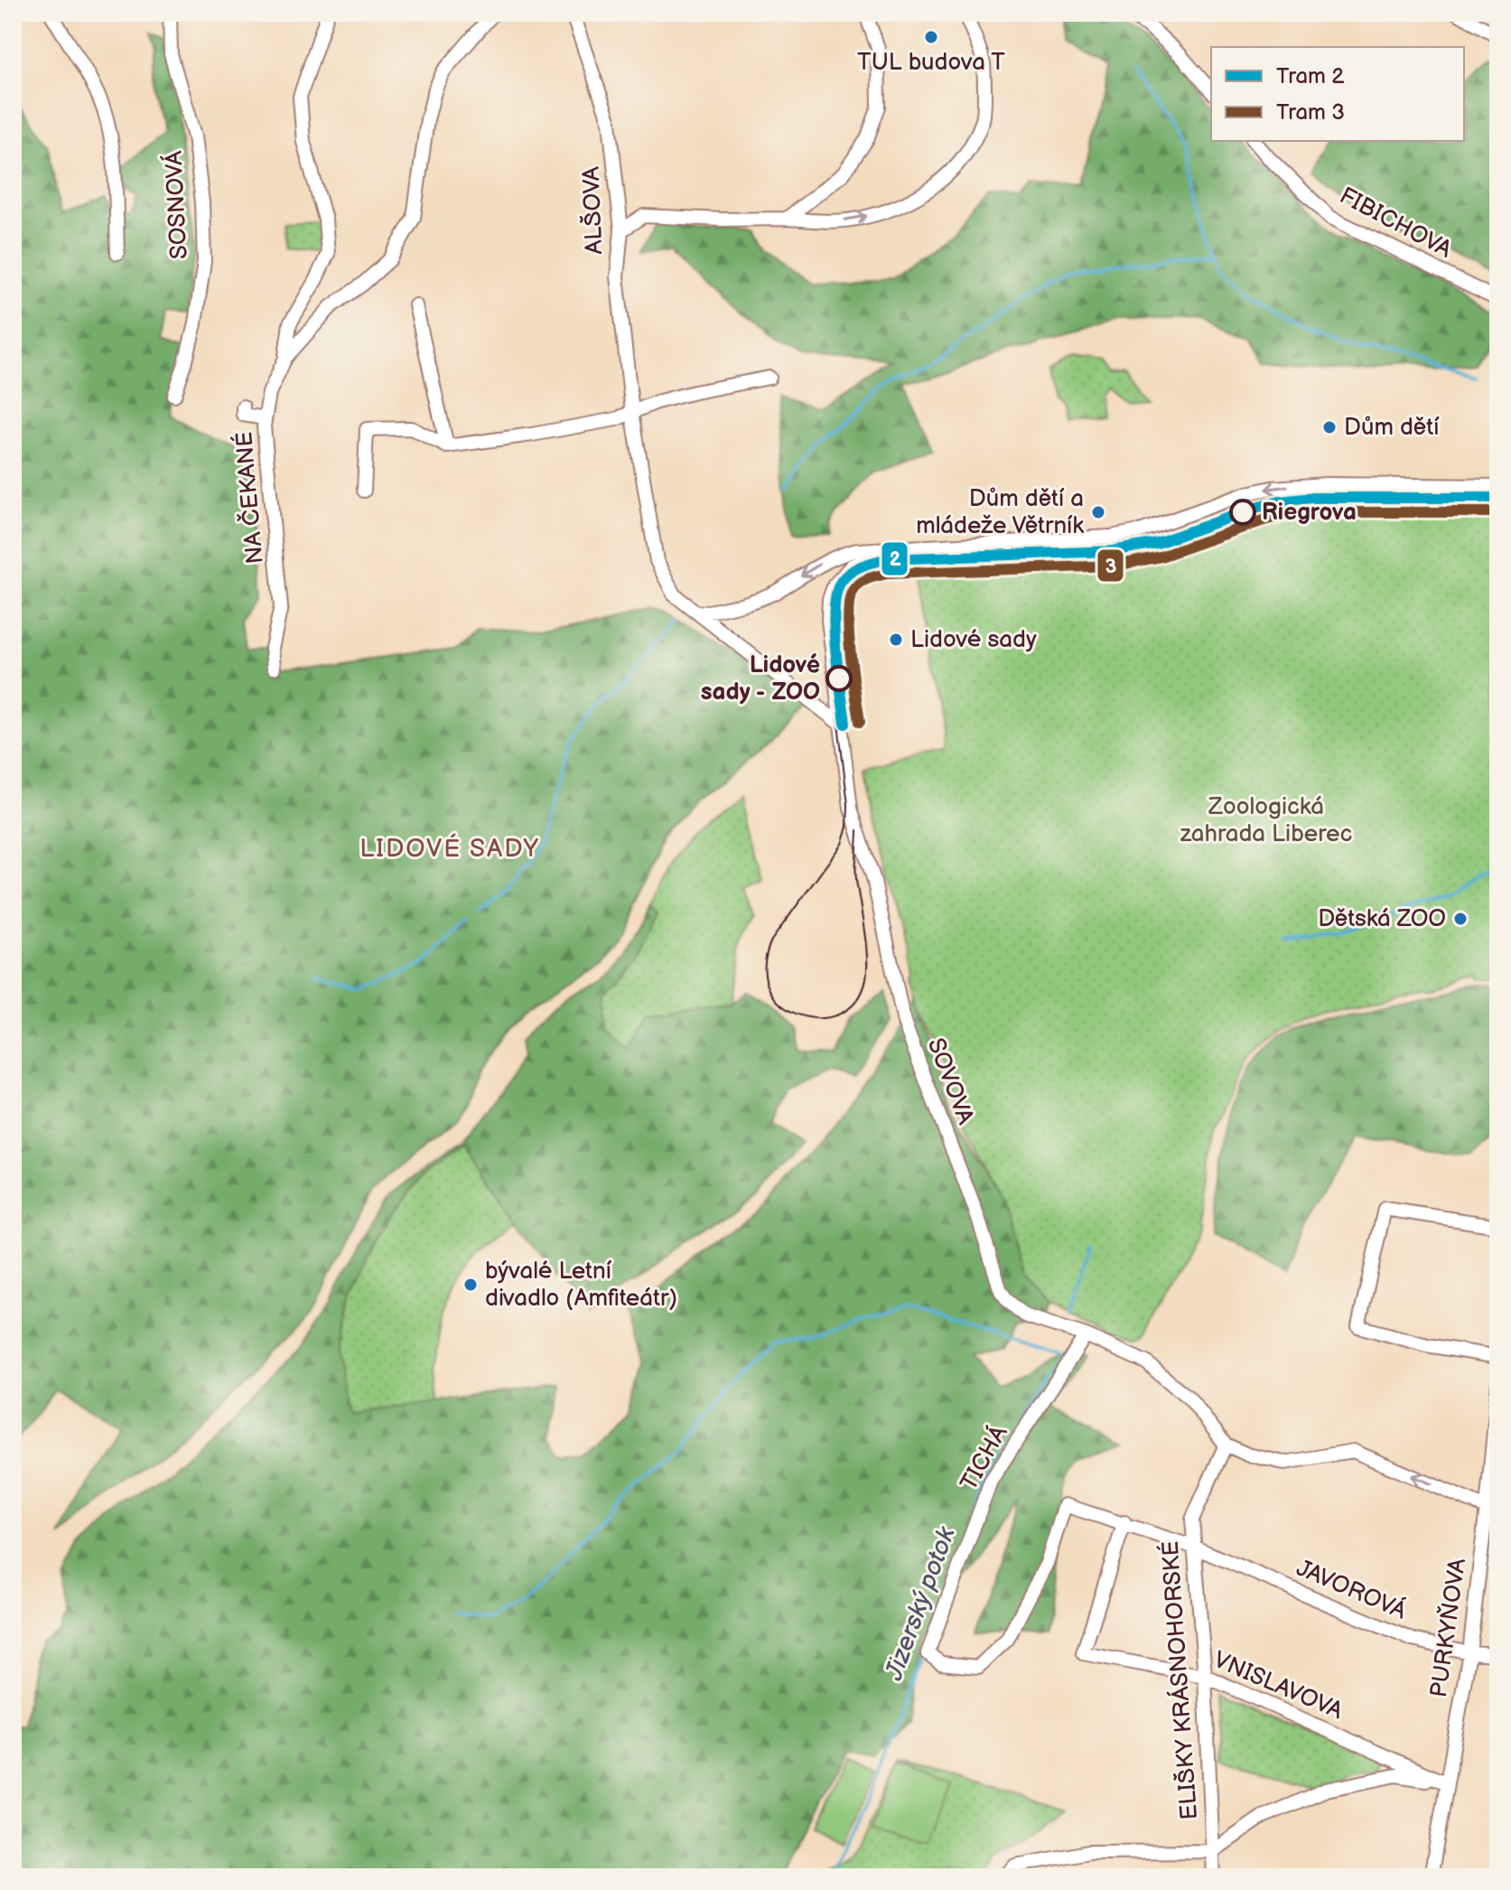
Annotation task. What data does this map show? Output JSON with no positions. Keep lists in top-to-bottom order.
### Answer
{
  "streets": {
    "street": [
      "SOSNOVÁ",
      "ALŠOVA",
      "FIBICHOVA",
      "NA ČEKANÉ",
      "SOVOVA",
      "TICHÁ",
      "JAVOROVÁ",
      "PURKYŇOVA",
      "ELIŠKY KRÁSNOHORSKÉ",
      "VNISLAVOVA"
    ]
  },
  "crossings": [
    ["SOVOVA", "TICHÁ"],
    ["SOVOVA", "ELIŠKY KRÁSNOHORSKÉ"],
    ["TICHÁ", "JAVOROVÁ"],
    ["JAVOROVÁ", "PURKYŇOVA"],
    ["JAVOROVÁ", "ELIŠKY KRÁSNOHORSKÉ"],
    ["JAVOROVÁ", "VNISLAVOVA"],
    ["PURKYŇOVA", "VNISLAVOVA"],
    ["ELIŠKY KRÁSNOHORSKÉ", "VNISLAVOVA"]
  ],
  "districts": ["LIDOVÉ SADY"],
  "water": ["Jizerský potok"],
  "parks": ["Zoologická zahrada Liberec"],
  "places": [
    "TUL budova T",
    "Dům dětí",
    "Dům dětí a mládeže Větrník",
    "Riegrova",
    "Lidové sady",
    "Lidové sady - ZOO",
    "Dětská ZOO",
    "bývalé Letní divadlo (Amfiteátr)"
  ],
  "lines": ["tram line 2", "tram line 3"],
  "legend": ["Tram 2", "Tram 3"]
}
